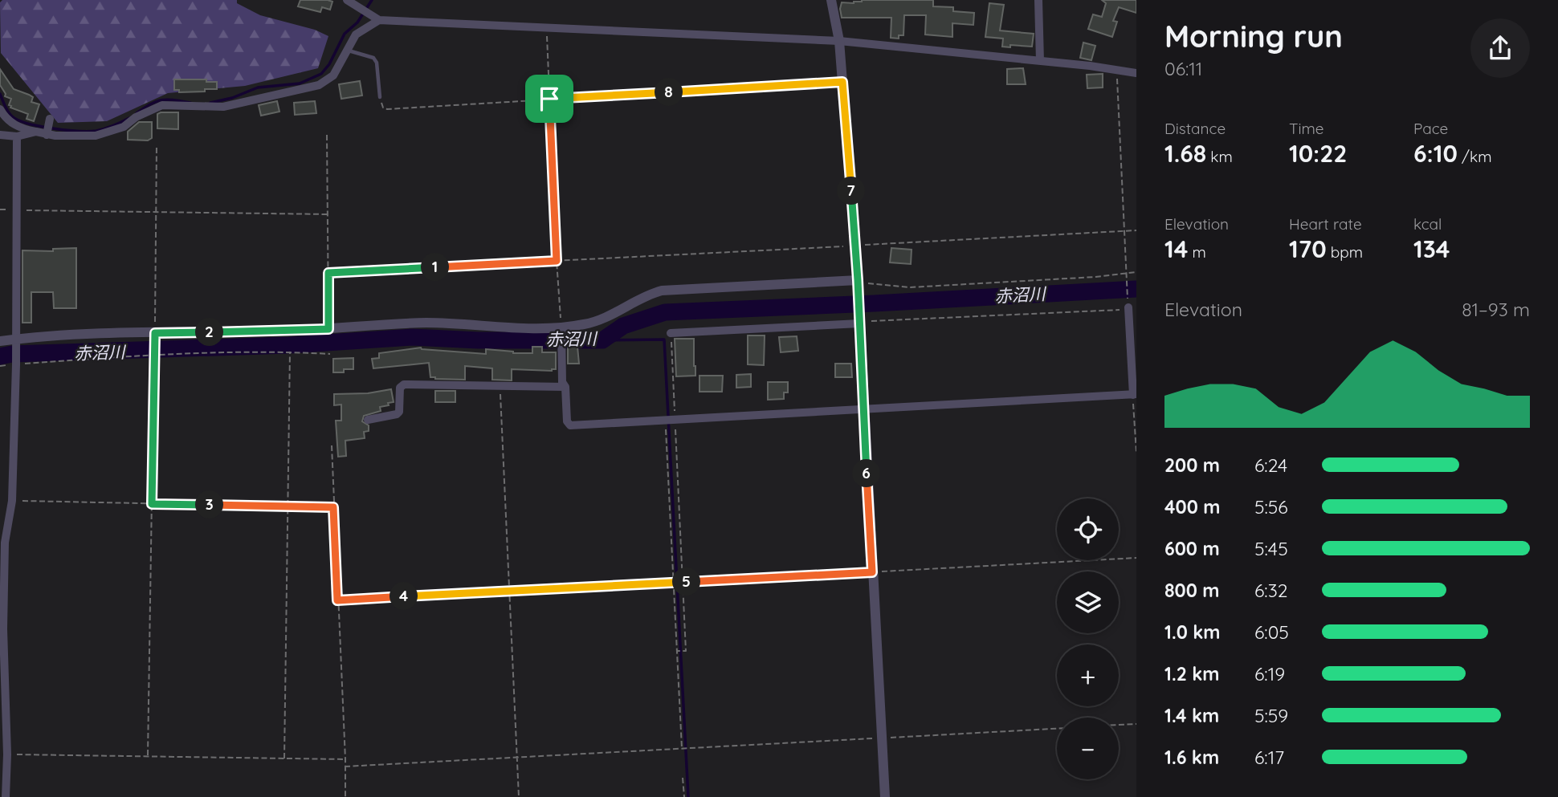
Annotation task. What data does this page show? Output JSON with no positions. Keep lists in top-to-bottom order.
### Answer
{
  "water": ["赤沼川"],
  "page": {
    "heading": ["Morning run", "06:11"],
    "pins": [
      "8",
      "7",
      "1",
      "2",
      "6",
      "3",
      "5",
      "4"
    ],
    "stats": [
      ["Distance", "1.68 km"],
      ["Time", "10:22"],
      ["Pace", "6:10 /km"],
      ["Elevation", "14 m"],
      ["Heart rate", "170 bpm"],
      ["kcal", "134"]
    ],
    "chart": ["Elevation", "81–93 m"],
    "list": [
      {
        "name": "200 m",
        "note": "6:24"
      },
      {
        "name": "400 m",
        "note": "5:56"
      },
      {
        "name": "600 m",
        "note": "5:45"
      },
      {
        "name": "800 m",
        "note": "6:32"
      },
      {
        "name": "1.0 km",
        "note": "6:05"
      },
      {
        "name": "1.2 km",
        "note": "6:19"
      },
      {
        "name": "1.4 km",
        "note": "5:59"
      },
      {
        "name": "1.6 km",
        "note": "6:17"
      }
    ],
    "map_buttons": ["+", "−"]
  }
}
